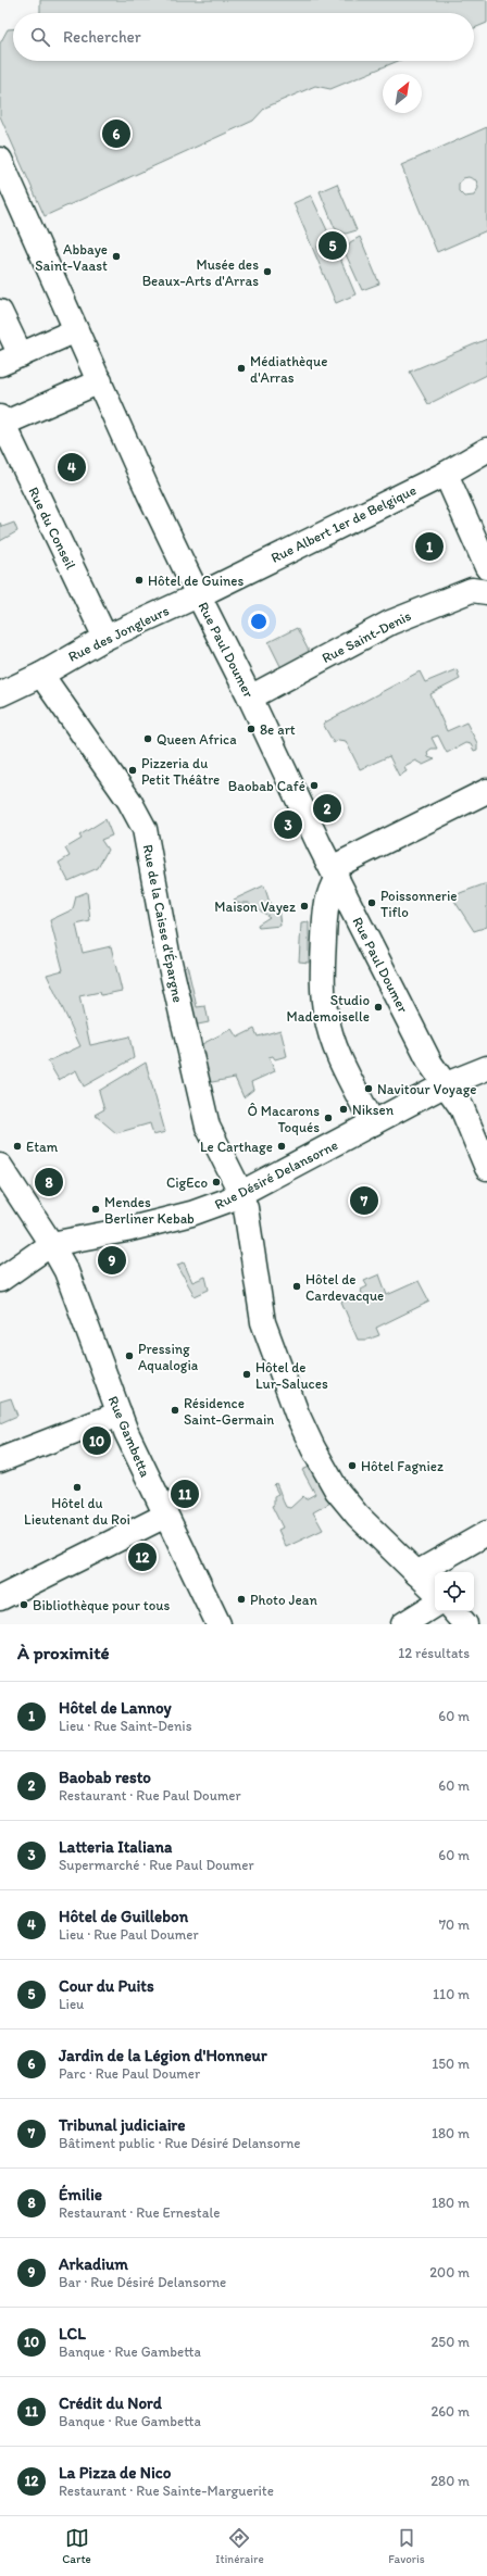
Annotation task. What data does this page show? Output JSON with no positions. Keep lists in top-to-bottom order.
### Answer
{
  "streets": {
    "street": [
      "Rue Albert 1er de Belgique",
      "Rue du Conseil",
      "Rue des Jongleurs",
      "Rue Saint-Denis",
      "Rue Paul Doumer",
      "Rue de la Caisse d'Épargne",
      "Rue Désiré Delansorne",
      "Rue Gambetta"
    ]
  },
  "crossings": [
    ["Rue Albert 1er de Belgique", "Rue des Jongleurs"],
    ["Rue Albert 1er de Belgique", "Rue Paul Doumer"],
    ["Rue du Conseil", "Rue des Jongleurs"],
    ["Rue des Jongleurs", "Rue Paul Doumer"],
    ["Rue des Jongleurs", "Rue de la Caisse d'Épargne"],
    ["Rue Saint-Denis", "Rue Paul Doumer"],
    ["Rue Paul Doumer", "Rue Désiré Delansorne"],
    ["Rue de la Caisse d'Épargne", "Rue Désiré Delansorne"],
    ["Rue Désiré Delansorne", "Rue Gambetta"]
  ],
  "places": [
    "Abbaye Saint-Vaast",
    "Musée des Beaux-Arts d'Arras",
    "Médiathèque d'Arras",
    "Hôtel de Guines",
    "8e art",
    "Queen Africa",
    "Pizzeria du Petit Théâtre",
    "Baobab Café",
    "Poissonnerie Tiflo",
    "Maison Vayez",
    "Studio Mademoiselle",
    "Navitour Voyage",
    "Niksen",
    "Ô Macarons Toqués",
    "Etam",
    "Le Carthage",
    "CigEco",
    "Mendes Berliner Kebab",
    "Hôtel de Cardevacque",
    "Pressing Aqualogia",
    "Hôtel de Lur-Saluces",
    "Résidence Saint-Germain",
    "Hôtel Fagniez",
    "Hôtel du Lieutenant du Roi",
    "Photo Jean",
    "Bibliothèque pour tous"
  ],
  "north": "top right",
  "page": {
    "search": "Rechercher",
    "pins": [
      "6",
      "5",
      "4",
      "1",
      "2",
      "3",
      "8",
      "7",
      "9",
      "10",
      "11",
      "12"
    ],
    "heading": ["À proximité", "12 résultats"],
    "list": [
      {
        "mark": "1",
        "name": "Hôtel de Lannoy",
        "note": "Lieu · Rue Saint-Denis",
        "value": "60 m"
      },
      {
        "mark": "2",
        "name": "Baobab resto",
        "note": "Restaurant · Rue Paul Doumer",
        "value": "60 m"
      },
      {
        "mark": "3",
        "name": "Latteria Italiana",
        "note": "Supermarché · Rue Paul Doumer",
        "value": "60 m"
      },
      {
        "mark": "4",
        "name": "Hôtel de Guillebon",
        "note": "Lieu · Rue Paul Doumer",
        "value": "70 m"
      },
      {
        "mark": "5",
        "name": "Cour du Puits",
        "note": "Lieu",
        "value": "110 m"
      },
      {
        "mark": "6",
        "name": "Jardin de la Légion d'Honneur",
        "note": "Parc · Rue Paul Doumer",
        "value": "150 m"
      },
      {
        "mark": "7",
        "name": "Tribunal judiciaire",
        "note": "Bâtiment public · Rue Désiré Delansorne",
        "value": "180 m"
      },
      {
        "mark": "8",
        "name": "Émilie",
        "note": "Restaurant · Rue Ernestale",
        "value": "180 m"
      },
      {
        "mark": "9",
        "name": "Arkadium",
        "note": "Bar · Rue Désiré Delansorne",
        "value": "200 m"
      },
      {
        "mark": "10",
        "name": "LCL",
        "note": "Banque · Rue Gambetta",
        "value": "250 m"
      },
      {
        "mark": "11",
        "name": "Crédit du Nord",
        "note": "Banque · Rue Gambetta",
        "value": "260 m"
      },
      {
        "mark": "12",
        "name": "La Pizza de Nico",
        "note": "Restaurant · Rue Sainte-Marguerite",
        "value": "280 m"
      }
    ],
    "nav": ["Carte", "Itinéraire", "Favoris"]
  }
}
